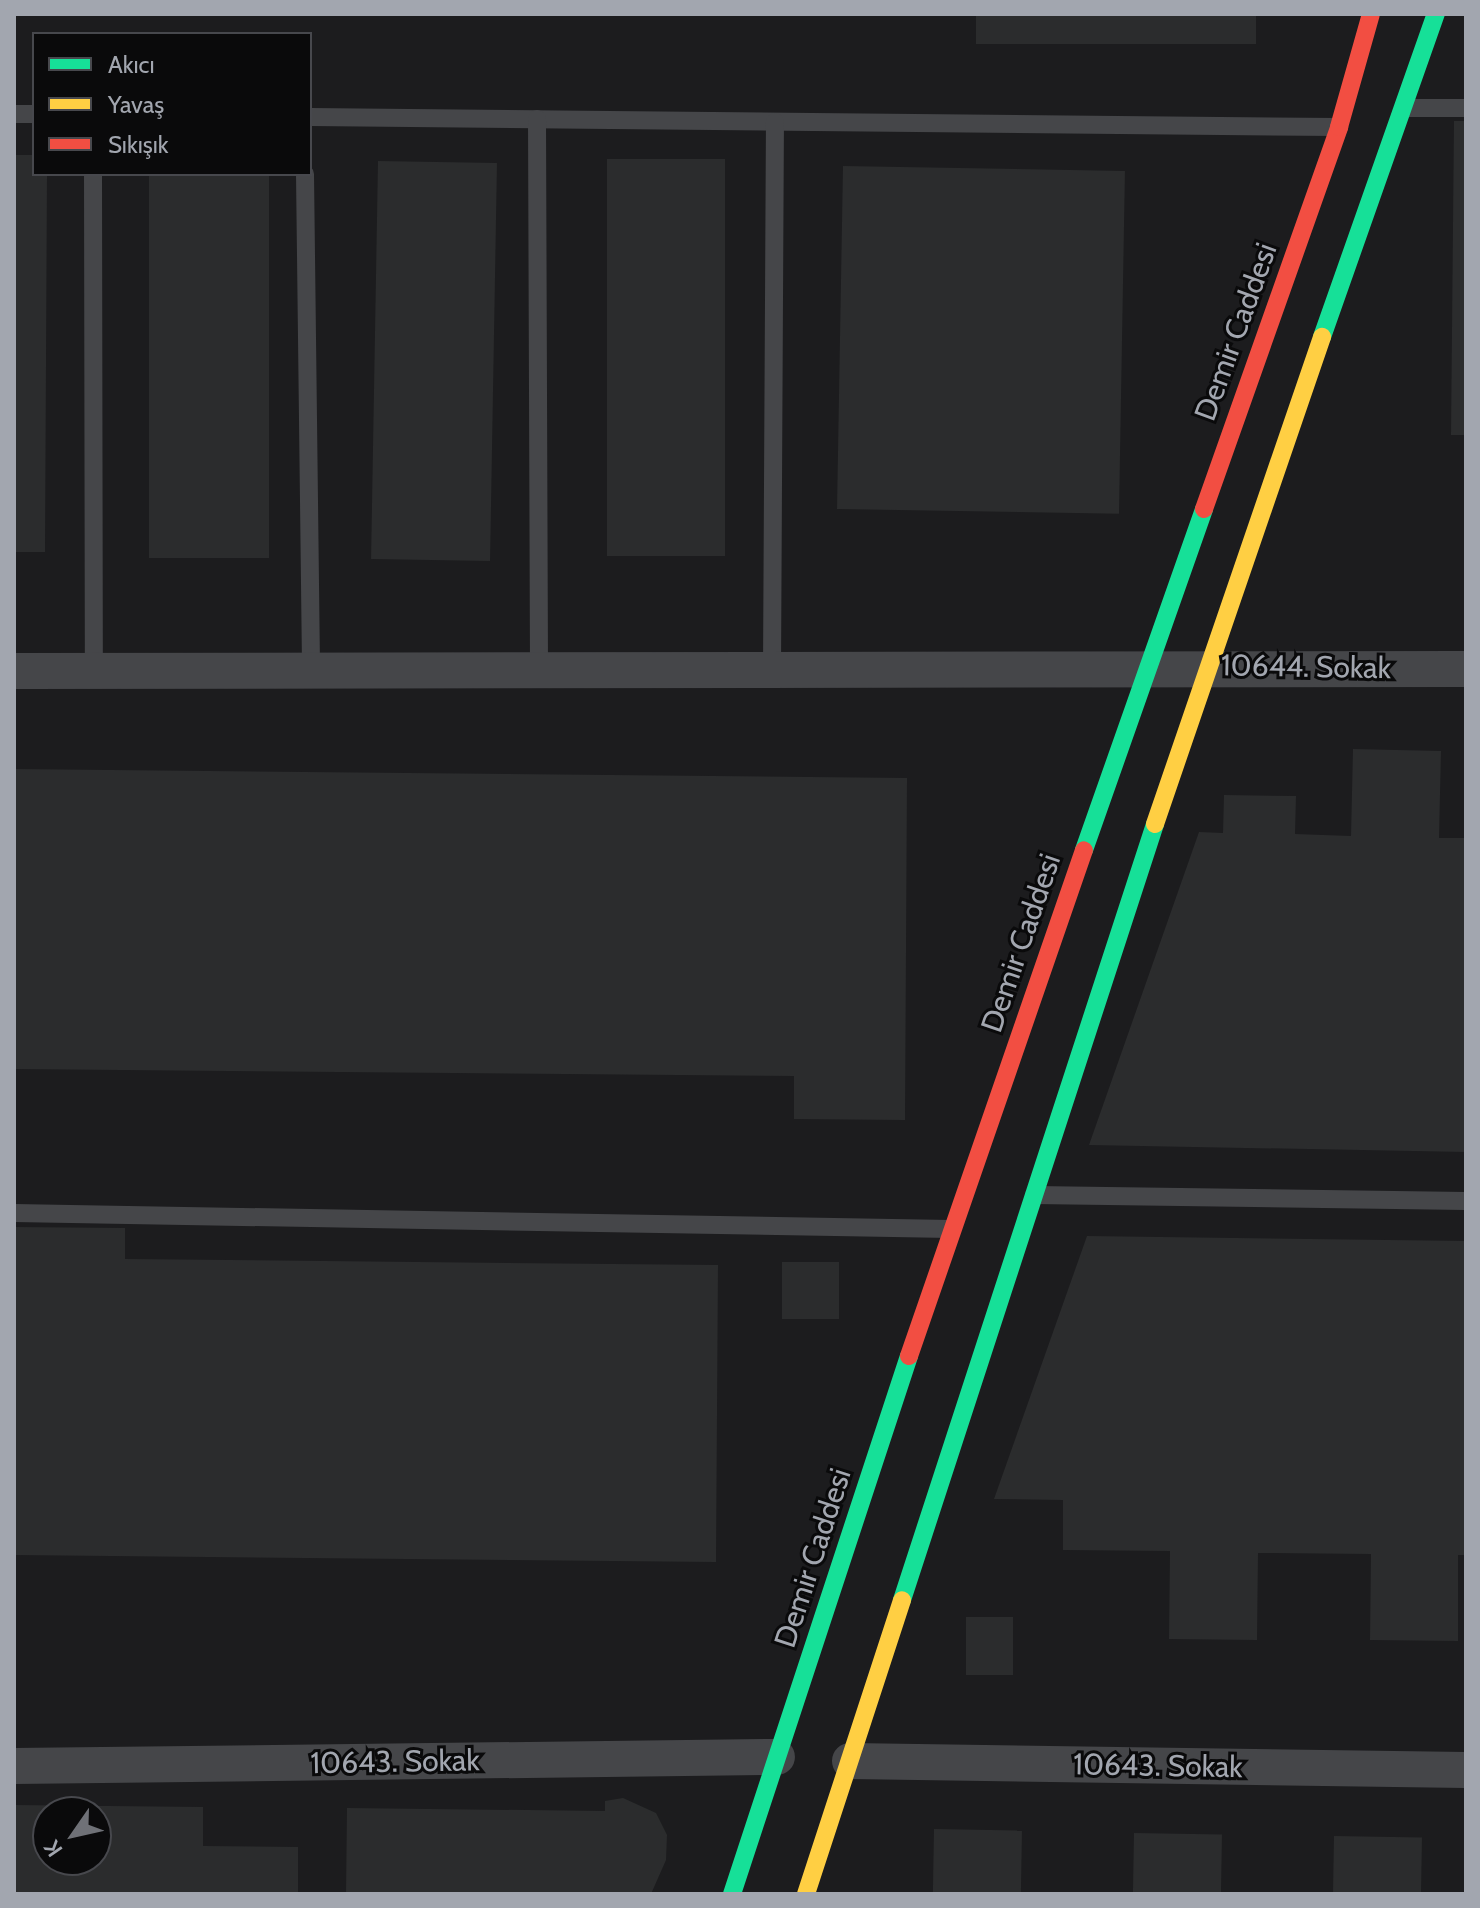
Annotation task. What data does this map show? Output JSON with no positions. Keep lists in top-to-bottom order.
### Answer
{
  "streets": {
    "street": ["Demir Caddesi", "10644. Sokak", "10643. Sokak"]
  },
  "crossings": [
    ["Demir Caddesi", "10644. Sokak"],
    ["Demir Caddesi", "10643. Sokak"]
  ],
  "legend": ["Akıcı", "Yavaş", "Sıkışık"],
  "north": "bottom left"
}
